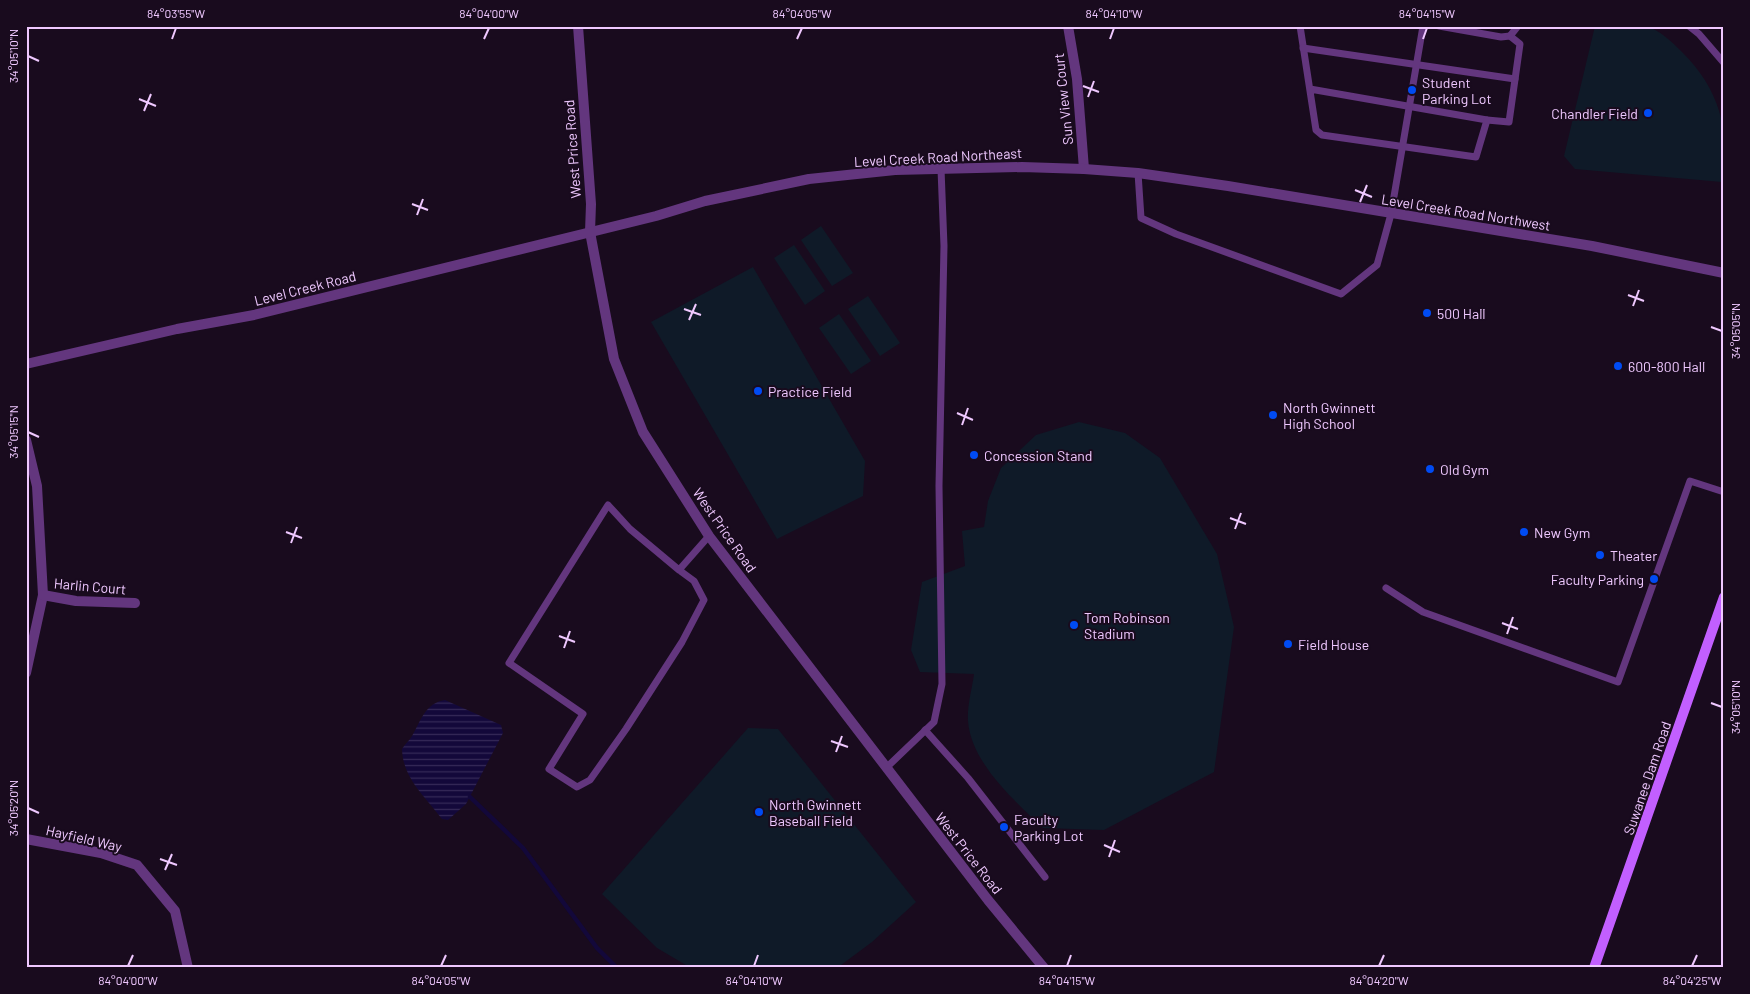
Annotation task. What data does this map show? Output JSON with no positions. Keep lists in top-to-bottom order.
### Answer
{
  "streets": {
    "main road": ["Suwanee Dam Road"],
    "street": [
      "Sun View Court",
      "West Price Road",
      "Level Creek Road Northeast",
      "Level Creek Road Northwest",
      "Level Creek Road",
      "Harlin Court",
      "Hayfield Way"
    ]
  },
  "crossings": [
    ["Sun View Court", "Level Creek Road Northeast"],
    ["Sun View Court", "Level Creek Road Northwest"],
    ["West Price Road", "Level Creek Road Northeast"],
    ["West Price Road", "Level Creek Road"],
    ["Level Creek Road Northeast", "Level Creek Road Northwest"],
    ["Level Creek Road Northeast", "Level Creek Road"]
  ],
  "places": [
    "Student Parking Lot",
    "Chandler Field",
    "500 Hall",
    "600-800 Hall",
    "Practice Field",
    "North Gwinnett High School",
    "Concession Stand",
    "Old Gym",
    "New Gym",
    "Theater",
    "Faculty Parking",
    "Tom Robinson Stadium",
    "Field House",
    "North Gwinnett Baseball Field",
    "Faculty Parking Lot"
  ],
  "coordinates": [
    "84°03'55\"W",
    "84°04'00\"W",
    "84°04'05\"W",
    "84°04'10\"W",
    "84°04'15\"W",
    "34°05'10\"N",
    "34°05'05\"N",
    "34°05'15\"N",
    "34°05'20\"N",
    "84°04'20\"W",
    "84°04'25\"W"
  ]
}
